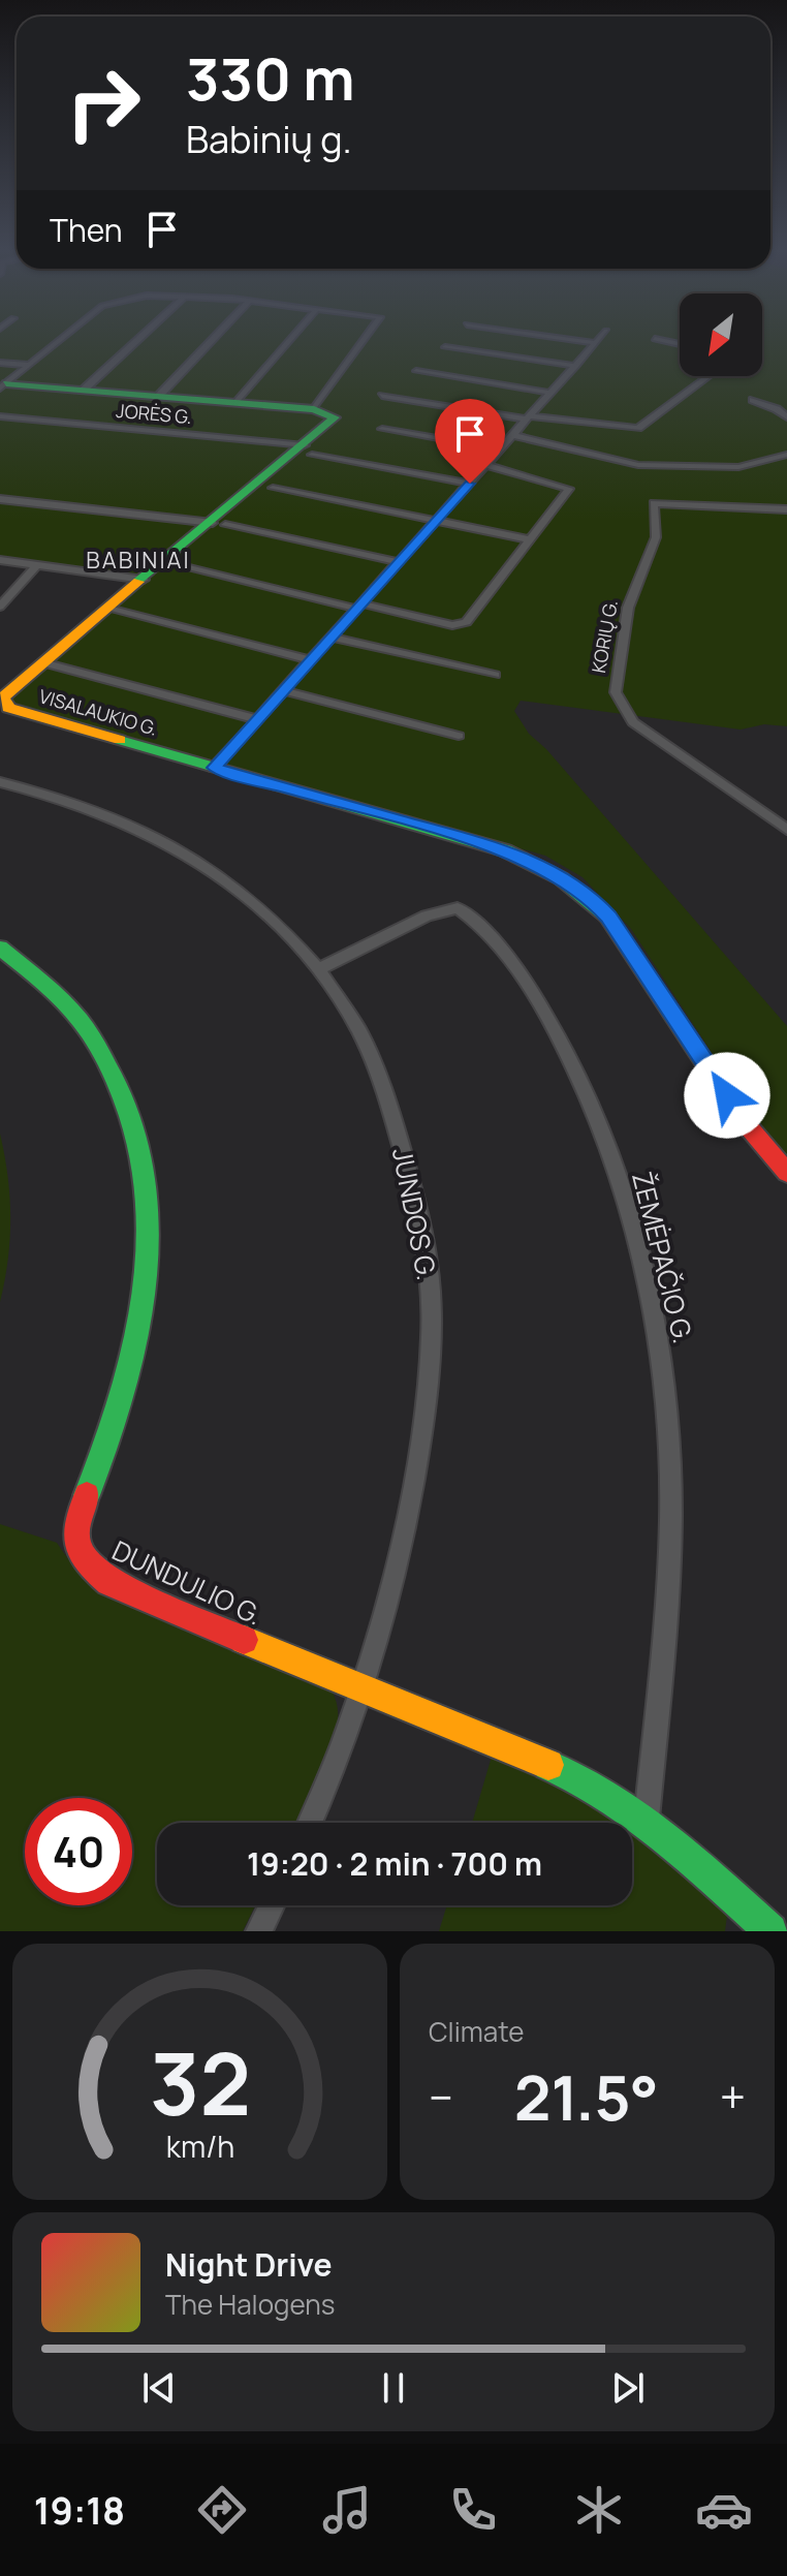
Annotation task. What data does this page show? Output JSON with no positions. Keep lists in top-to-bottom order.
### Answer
{
  "streets": {
    "street": [
      "JORĖS G.",
      "KORIŲ G.",
      "VISALAUKIO G.",
      "JUNDOS G.",
      "ŽEMĖPAČIO G.",
      "DUNDULIO G."
    ]
  },
  "crossings": [
    ["JORĖS G.", "VISALAUKIO G."],
    ["JUNDOS G.", "ŽEMĖPAČIO G."],
    ["JUNDOS G.", "DUNDULIO G."],
    ["ŽEMĖPAČIO G.", "DUNDULIO G."]
  ],
  "districts": ["BABINIAI"],
  "north": "bottom left",
  "page": {
    "turn": ["330 m", "Babinių g."],
    "then": "Then",
    "limit": "40",
    "trip": "19:20 · 2 min · 700 m",
    "tile": "Climate",
    "heat": ["−", "21.5°", "+"],
    "song": ["Night Drive", "The Halogens"],
    "tabs": "19:18",
    "gauge": ["32", "km/h"]
  }
}
